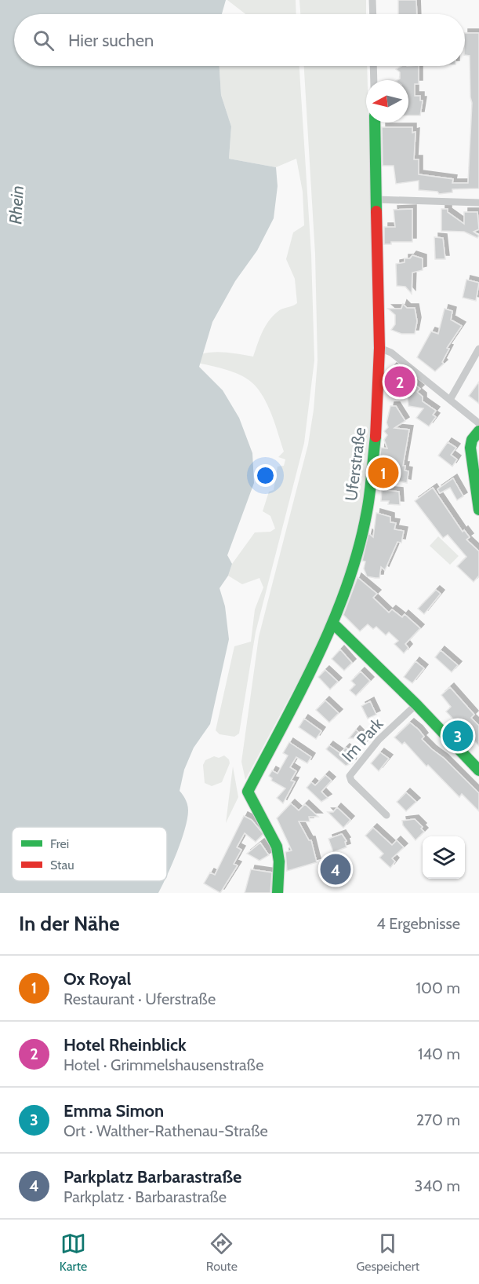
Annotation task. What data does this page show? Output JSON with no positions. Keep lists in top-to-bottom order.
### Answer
{
  "streets": {
    "street": ["Uferstraße", "Im Park"]
  },
  "water": ["Rhein"],
  "legend": ["Frei", "Stau"],
  "north": "left",
  "page": {
    "search": "Hier suchen",
    "pins": [
      "2",
      "1",
      "3",
      "4"
    ],
    "heading": ["In der Nähe", "4 Ergebnisse"],
    "list": [
      {
        "mark": "1",
        "name": "Ox Royal",
        "note": "Restaurant · Uferstraße",
        "value": "100 m"
      },
      {
        "mark": "2",
        "name": "Hotel Rheinblick",
        "note": "Hotel · Grimmelshausenstraße",
        "value": "140 m"
      },
      {
        "mark": "3",
        "name": "Emma Simon",
        "note": "Ort · Walther-Rathenau-Straße",
        "value": "270 m"
      },
      {
        "mark": "4",
        "name": "Parkplatz Barbarastraße",
        "note": "Parkplatz · Barbarastraße",
        "value": "340 m"
      }
    ],
    "nav": ["Karte", "Route", "Gespeichert"]
  }
}
